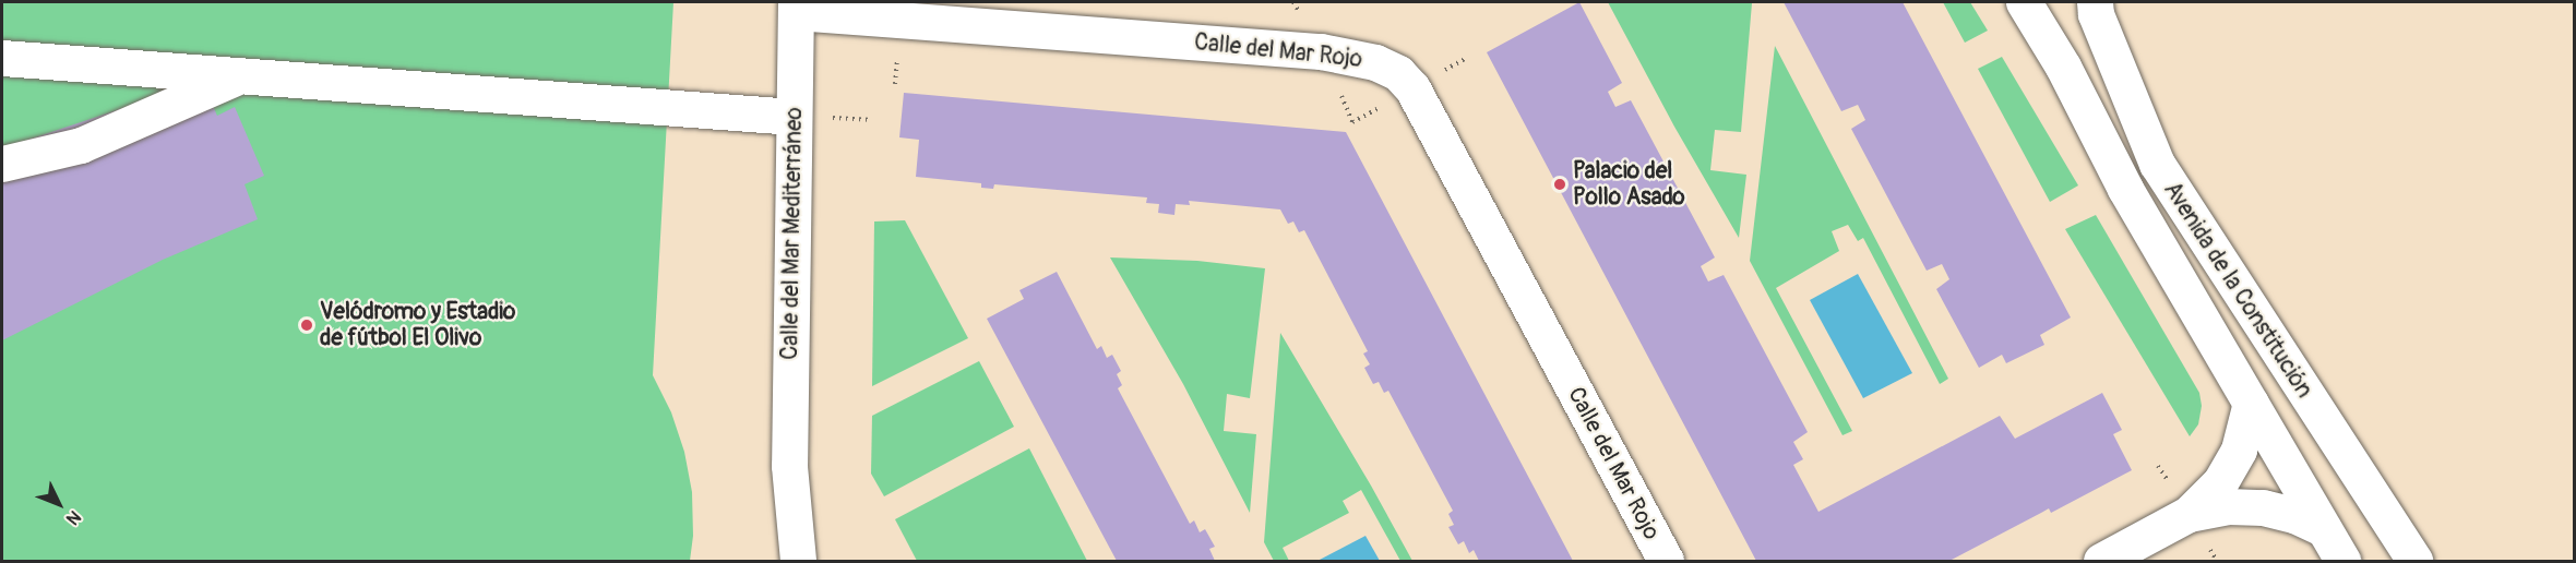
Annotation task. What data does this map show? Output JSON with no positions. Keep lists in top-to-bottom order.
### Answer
{
  "streets": {
    "street": ["Calle del Mar Rojo", "Calle del Mar Mediterráneo", "Avenida de la Constitución"]
  },
  "crossings": [
    ["Calle del Mar Rojo", "Calle del Mar Mediterráneo"]
  ],
  "places": ["Palacio del Pollo Asado", "Velódromo y Estadio de fútbol El Olivo"],
  "north": "bottom right"
}
